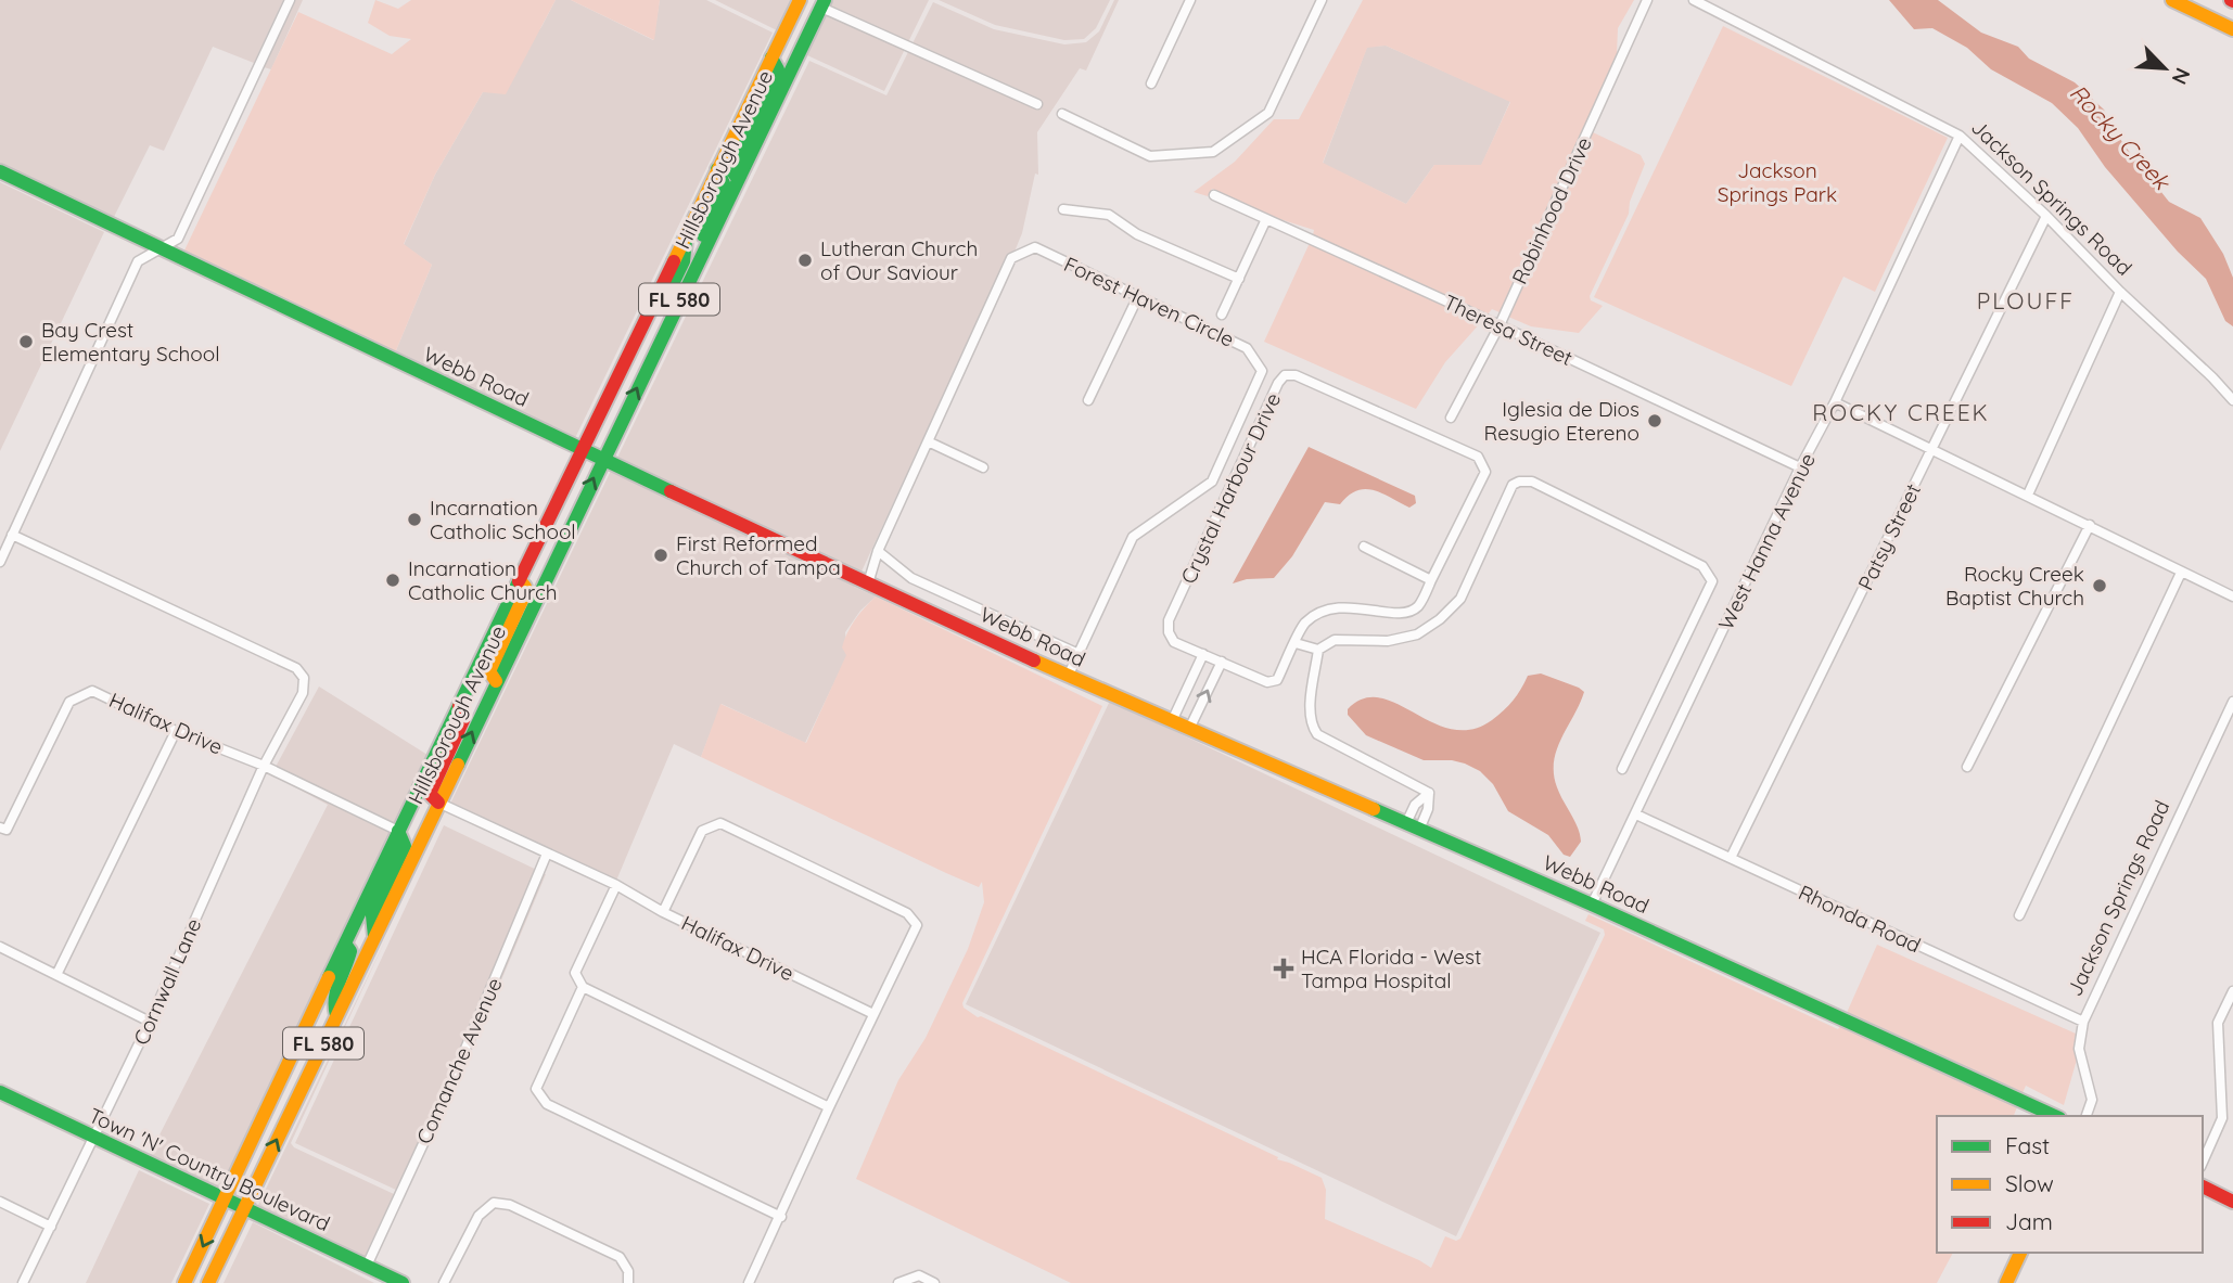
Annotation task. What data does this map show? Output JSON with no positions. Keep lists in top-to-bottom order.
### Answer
{
  "streets": {
    "main road": [
      "Hillsborough Avenue",
      "FL 580",
      "Webb Road",
      "Town 'N' Country Boulevard"
    ],
    "street": [
      "Jackson Springs Road",
      "Robinhood Drive",
      "Forest Haven Circle",
      "Theresa Street",
      "Crystal Harbour Drive",
      "Patsy Street",
      "West Hanna Avenue",
      "Halifax Drive",
      "Rhonda Road",
      "Cornwall Lane",
      "Comanche Avenue"
    ]
  },
  "crossings": [
    ["Hillsborough Avenue", "Webb Road"],
    ["Hillsborough Avenue", "Halifax Drive"],
    ["Hillsborough Avenue", "Town 'N' Country Boulevard"],
    ["Jackson Springs Road", "Patsy Street"],
    ["Jackson Springs Road", "West Hanna Avenue"],
    ["Jackson Springs Road", "Rhonda Road"],
    ["Robinhood Drive", "Theresa Street"],
    ["Forest Haven Circle", "Webb Road"],
    ["Theresa Street", "West Hanna Avenue"],
    ["Webb Road", "West Hanna Avenue"],
    ["Patsy Street", "Rhonda Road"],
    ["West Hanna Avenue", "Rhonda Road"],
    ["Halifax Drive", "Cornwall Lane"],
    ["Halifax Drive", "Comanche Avenue"],
    ["Cornwall Lane", "Town 'N' Country Boulevard"],
    ["Comanche Avenue", "Town 'N' Country Boulevard"]
  ],
  "districts": ["PLOUFF", "ROCKY CREEK"],
  "water": ["Rocky Creek"],
  "parks": ["Jackson Springs Park"],
  "places": {
    "other": [
      "Lutheran Church of Our Saviour",
      "Bay Crest Elementary School",
      "Iglesia de Dios Resugio Etereno",
      "Incarnation Catholic School",
      "First Reformed Church of Tampa",
      "Incarnation Catholic Church",
      "Rocky Creek Baptist Church"
    ],
    "health": ["HCA Florida - West Tampa Hospital"]
  },
  "legend": ["Fast", "Slow", "Jam"],
  "north": "bottom right"
}
